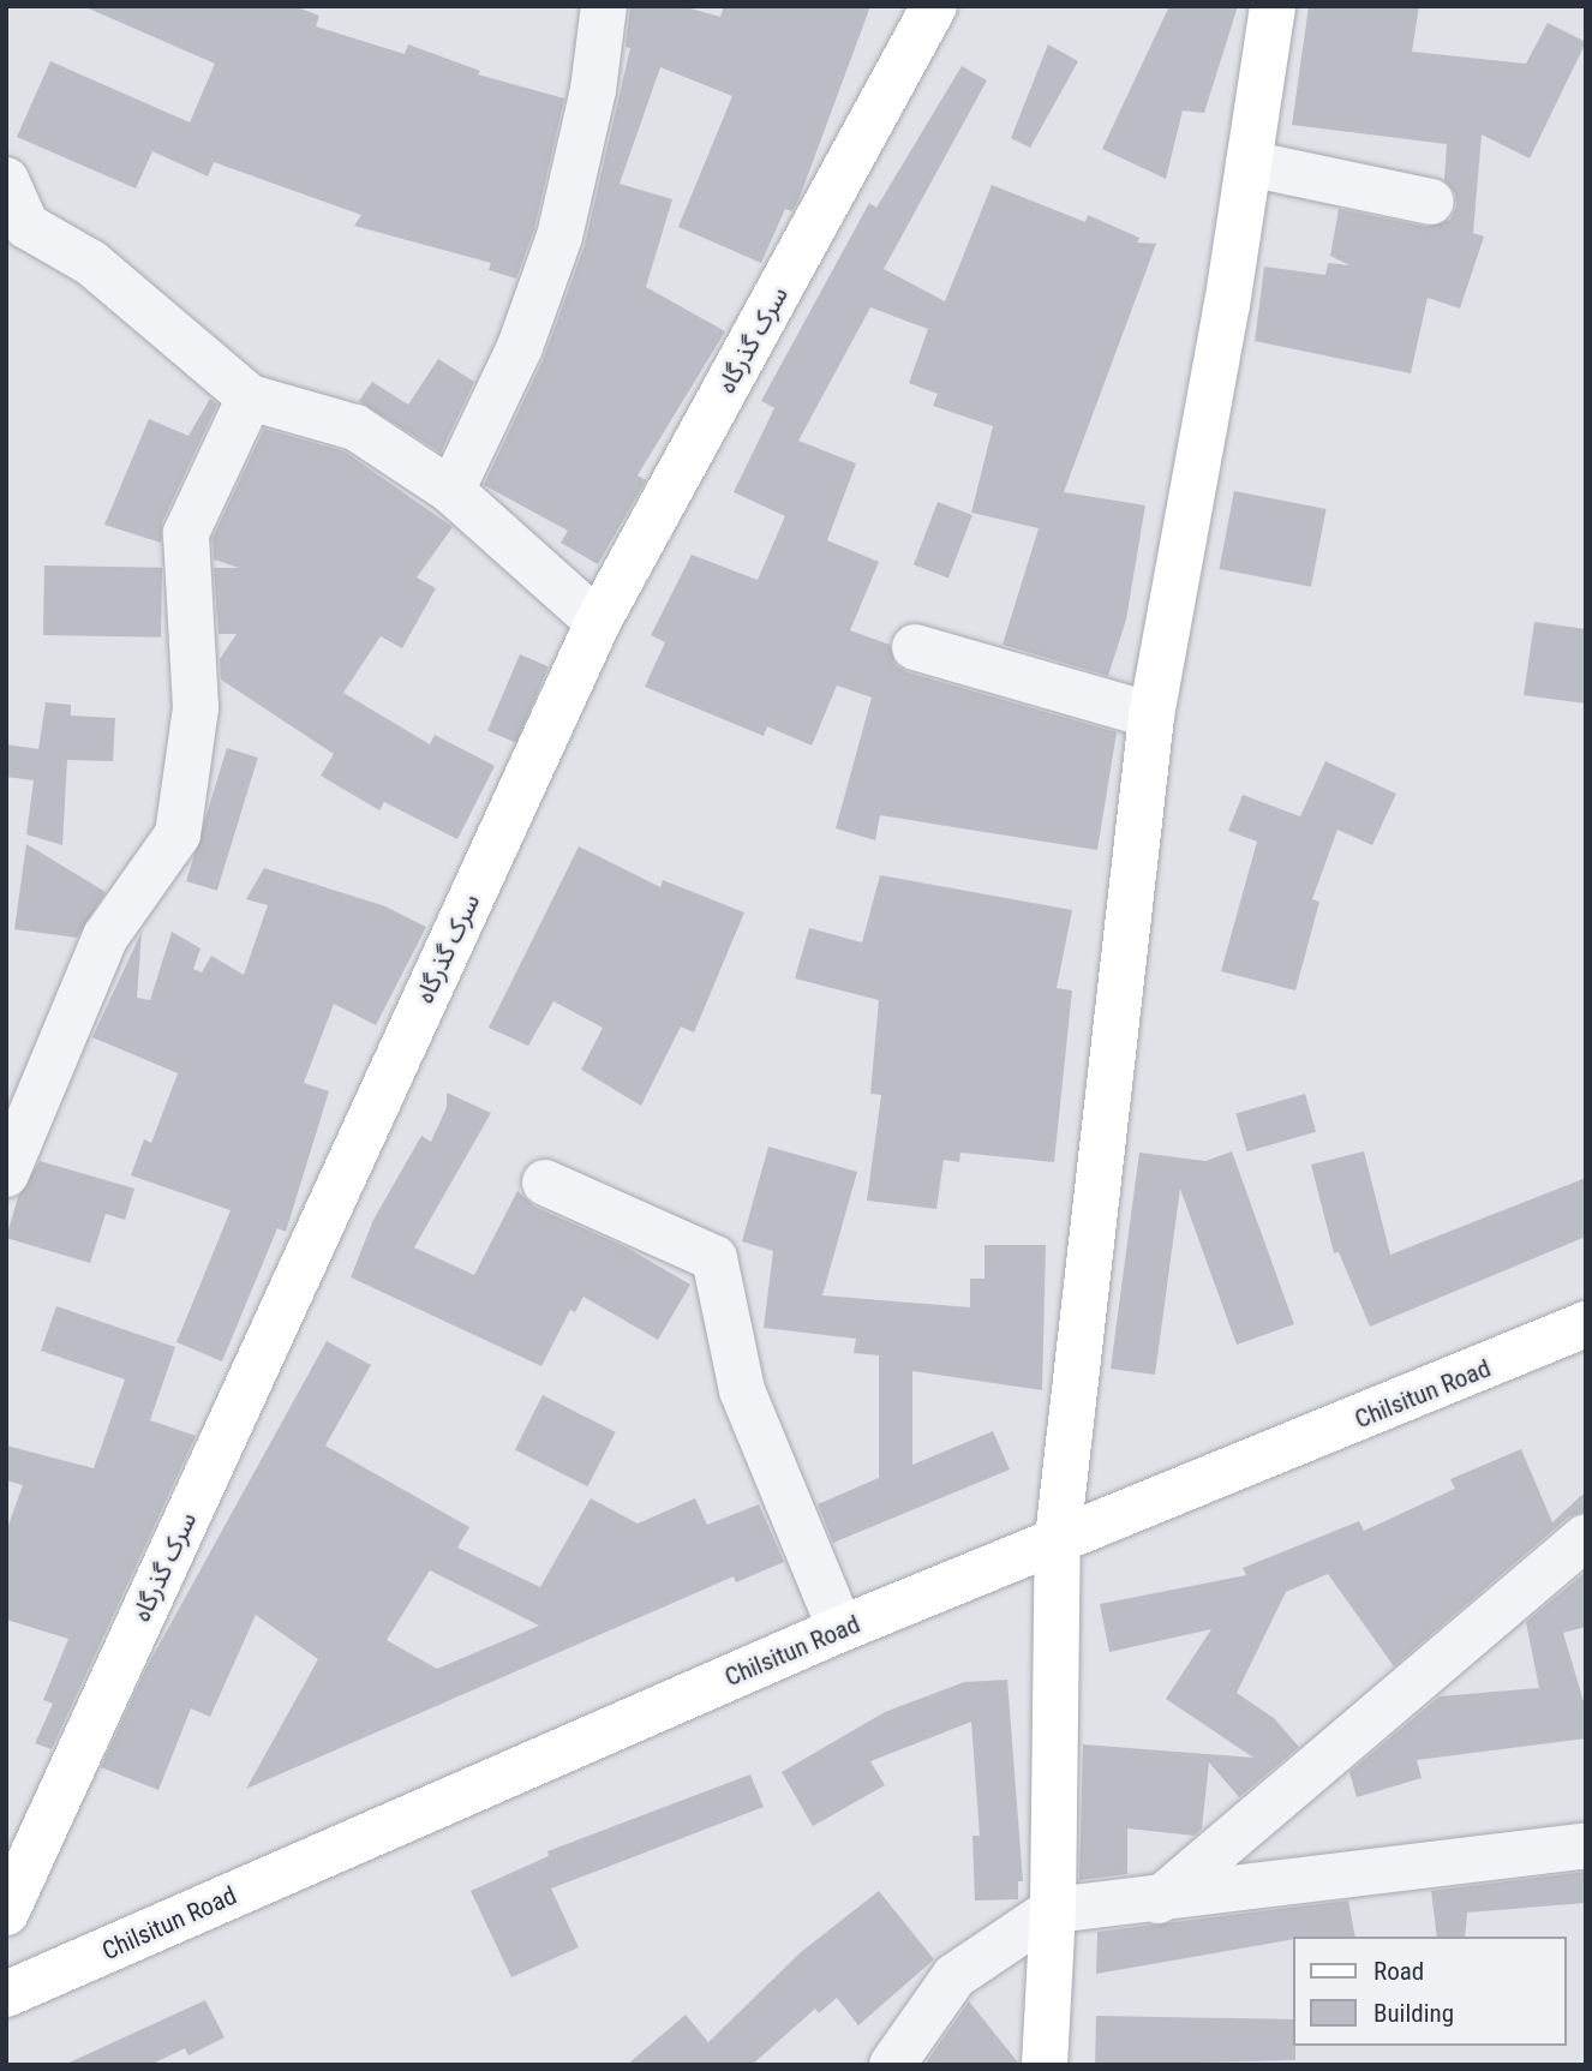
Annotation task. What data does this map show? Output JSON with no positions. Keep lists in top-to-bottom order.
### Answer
{
  "streets": {
    "main road": ["سرک گذرگاه", "Chilsitun Road"]
  },
  "legend": ["Road", "Building"]
}
